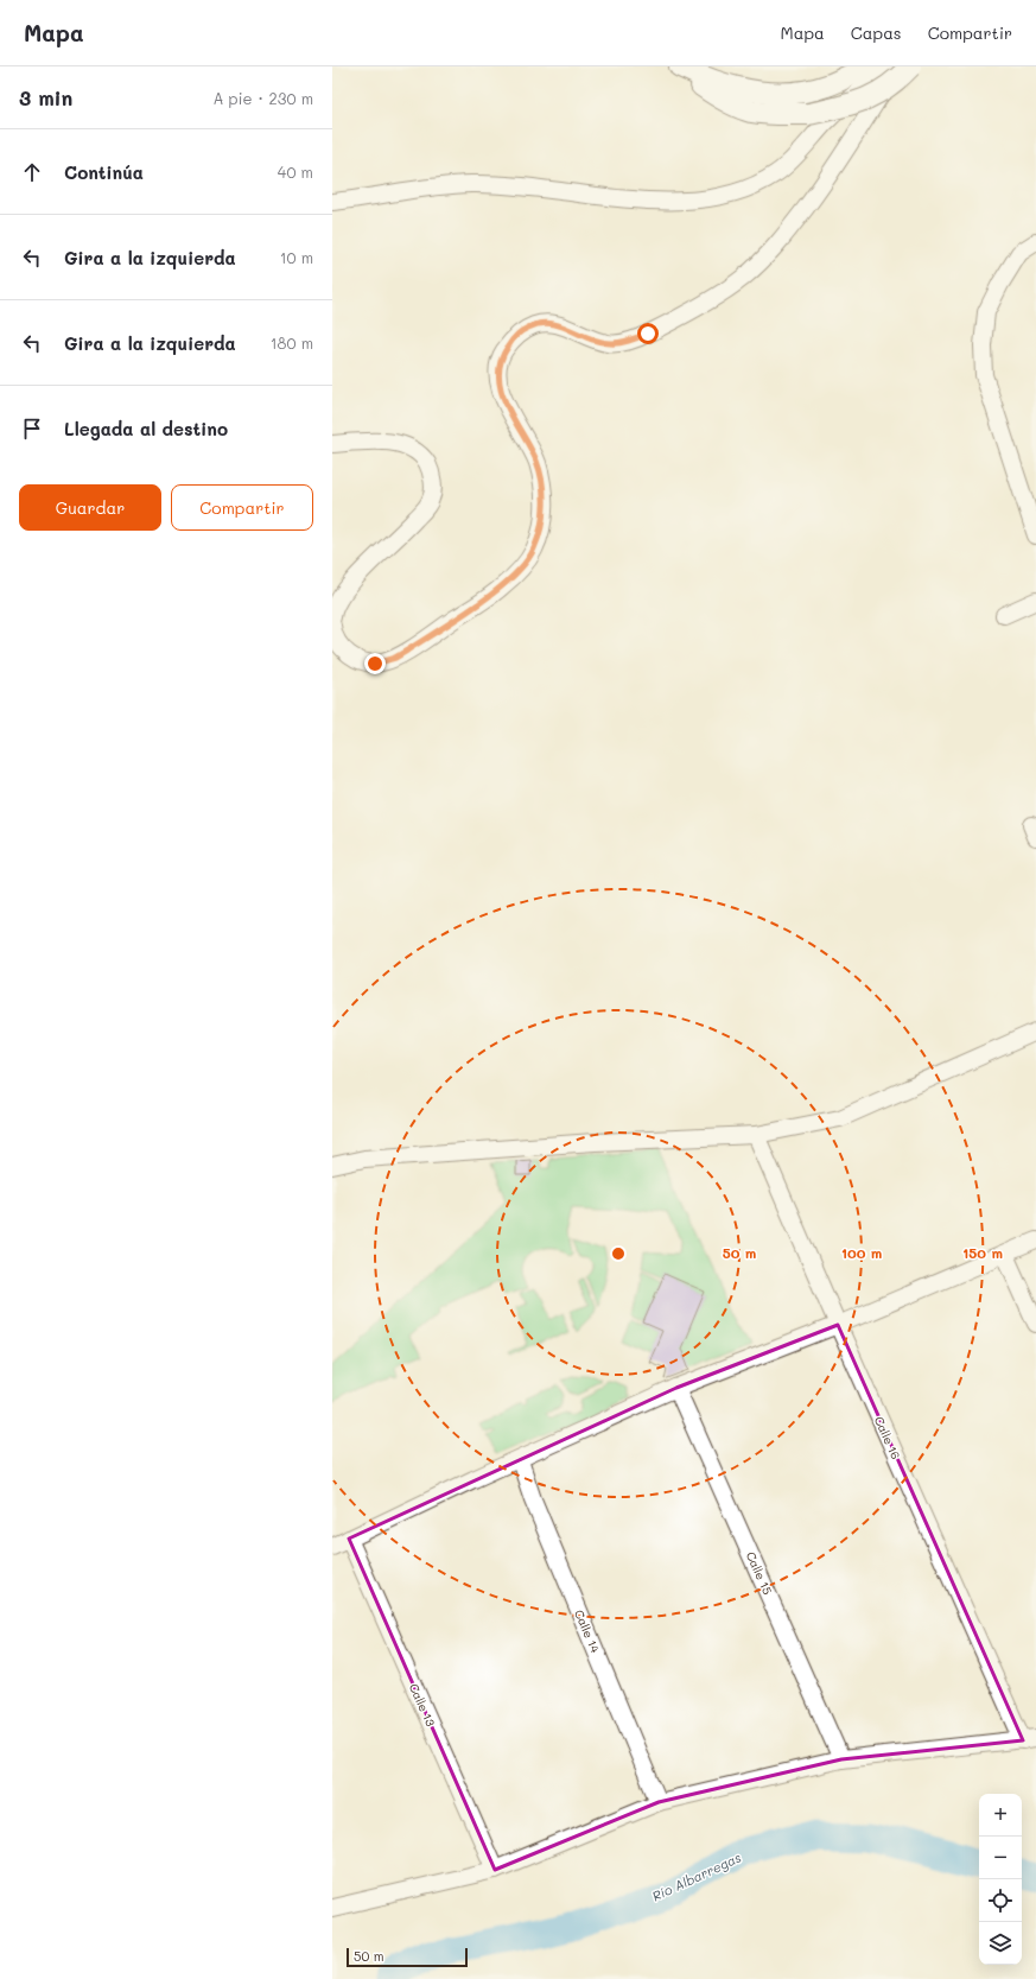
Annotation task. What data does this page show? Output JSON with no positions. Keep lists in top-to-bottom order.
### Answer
{
  "streets": {
    "street": [
      "Calle 16",
      "Calle 15",
      "Calle 14",
      "Calle 13"
    ]
  },
  "water": ["Río Albarregas"],
  "scale_bar": "50 m",
  "page": {
    "header": "Mapa",
    "nav": ["Mapa", "Capas", "Compartir"],
    "heading": ["3 min", "A pie · 230 m"],
    "list": [
      ["Continúa", "40 m"],
      ["Gira a la izquierda", "10 m"],
      ["Gira a la izquierda", "180 m"],
      "Llegada al destino"
    ],
    "buttons": ["Guardar", "Compartir"],
    "map_buttons": ["+", "−"],
    "scale": "50 m"
  },
  "rings": ["50 m", "100 m", "150 m"]
}
